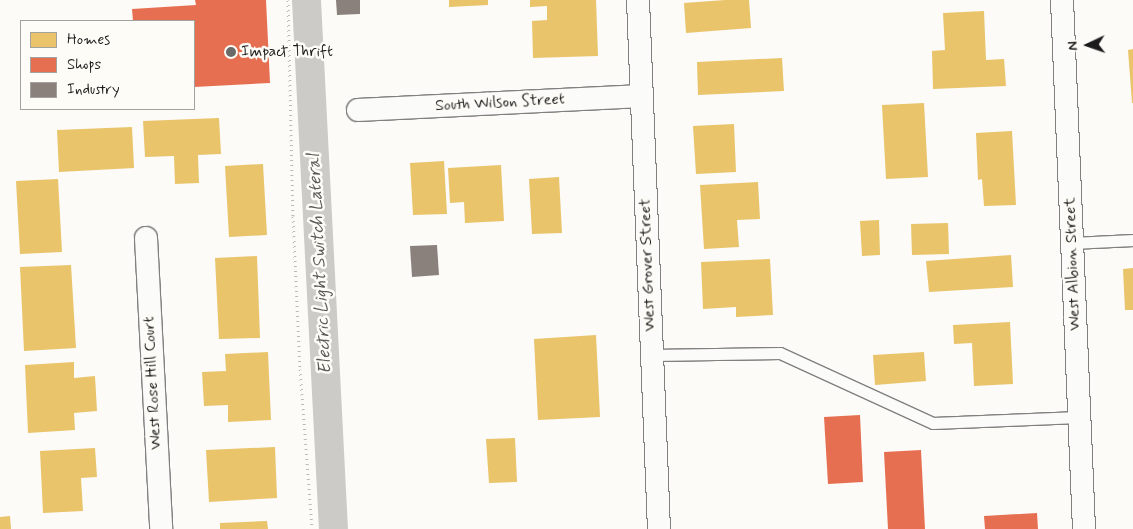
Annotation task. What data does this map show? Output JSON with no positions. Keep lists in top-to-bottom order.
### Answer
{
  "streets": {
    "street": [
      "South Wilson Street",
      "West Albion Street",
      "West Grover Street",
      "West Rose Hill Court"
    ]
  },
  "crossings": [
    ["South Wilson Street", "West Grover Street"]
  ],
  "water": ["Electric Light Switch Lateral"],
  "places": ["Impact Thrift"],
  "legend": ["Homes", "Shops", "Industry"],
  "north": "left"
}
